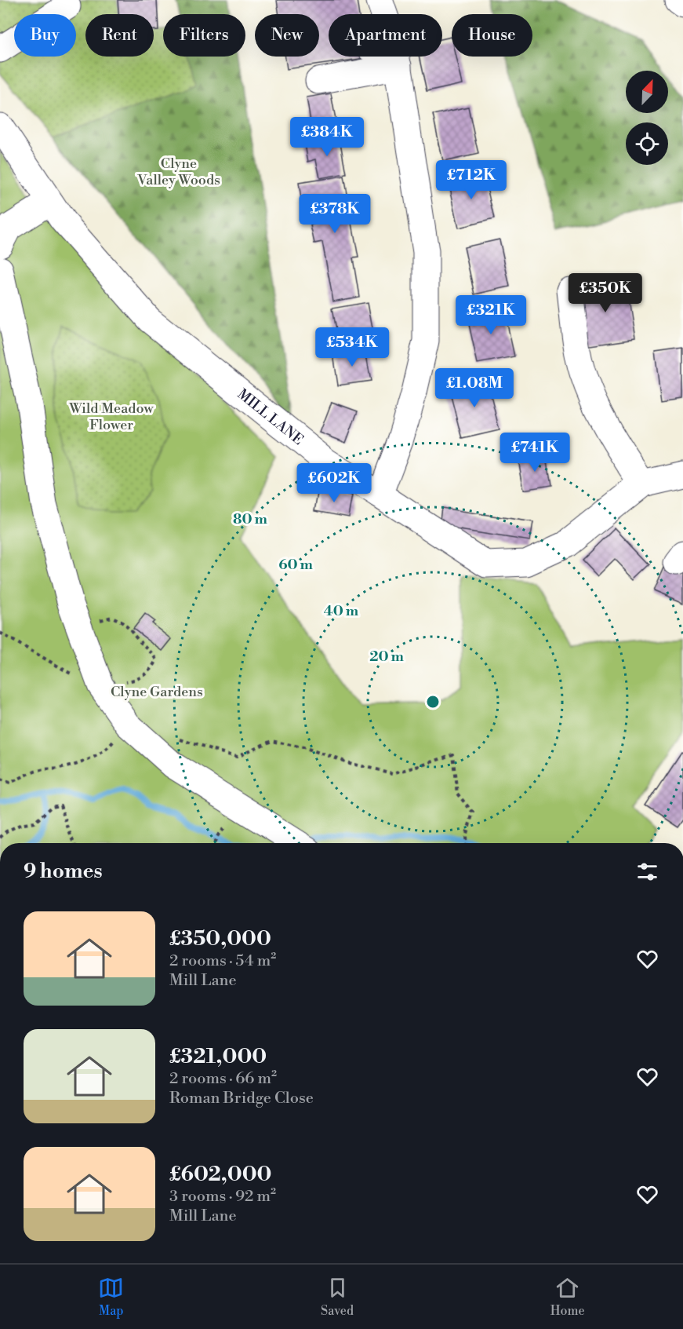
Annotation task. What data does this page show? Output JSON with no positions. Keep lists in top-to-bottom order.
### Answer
{
  "streets": {
    "street": ["MILL LANE"]
  },
  "parks": ["Clyne Valley Woods", "Wild Meadow Flower", "Clyne Gardens"],
  "north": "top right",
  "page": {
    "chip": [
      "Buy",
      "Rent",
      "Filters",
      "New",
      "Apartment",
      "House"
    ],
    "price": [
      "£384K",
      "£712K",
      "£378K",
      "£350K",
      "£321K",
      "£534K",
      "£1.08M",
      "£741K",
      "£602K"
    ],
    "heading": "9 homes",
    "list": [
      {
        "name": "£350,000",
        "note": "2 rooms · 54 m² · Mill Lane"
      },
      {
        "name": "£321,000",
        "note": "2 rooms · 66 m² · Roman Bridge Close"
      },
      {
        "name": "£602,000",
        "note": "3 rooms · 92 m² · Mill Lane"
      }
    ],
    "tabs": ["Map", "Saved", "Home"]
  },
  "rings": [
    "80 m",
    "60 m",
    "40 m",
    "20 m"
  ]
}
